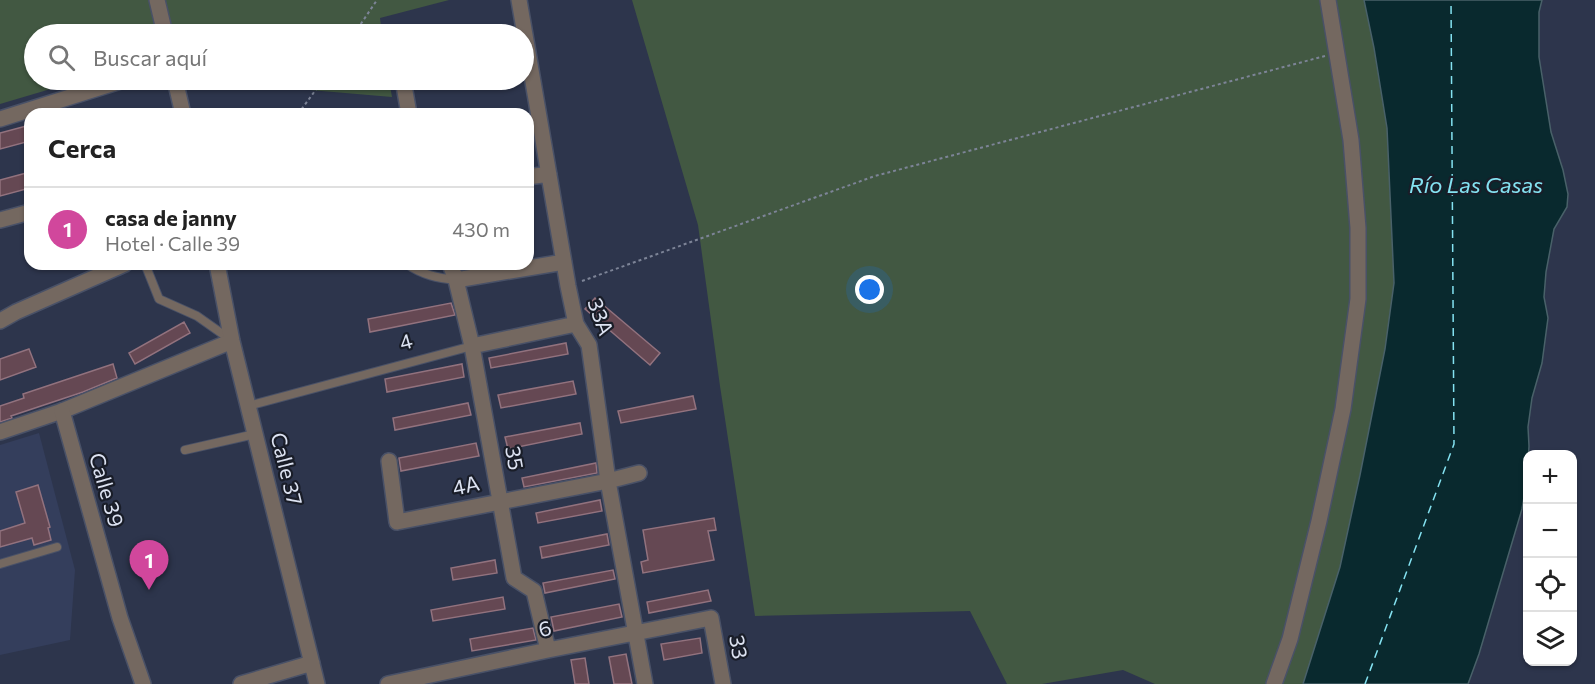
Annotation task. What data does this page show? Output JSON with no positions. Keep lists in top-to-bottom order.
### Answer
{
  "streets": {
    "street": [
      "33A",
      "4",
      "35",
      "Calle 37",
      "4A",
      "Calle 39",
      "6",
      "33"
    ]
  },
  "crossings": [
    ["33A", "4"],
    ["33A", "4A"],
    ["33A", "6"],
    ["4", "35"],
    ["4", "Calle 37"],
    ["35", "4A"],
    ["35", "6"],
    ["6", "33"]
  ],
  "water": ["Río Las Casas"],
  "page": {
    "search": "Buscar aquí",
    "heading": "Cerca",
    "list": [
      {
        "mark": "1",
        "name": "casa de janny",
        "note": "Hotel · Calle 39",
        "value": "430 m"
      }
    ],
    "map_buttons": ["+", "−"],
    "pins": "1"
  }
}
